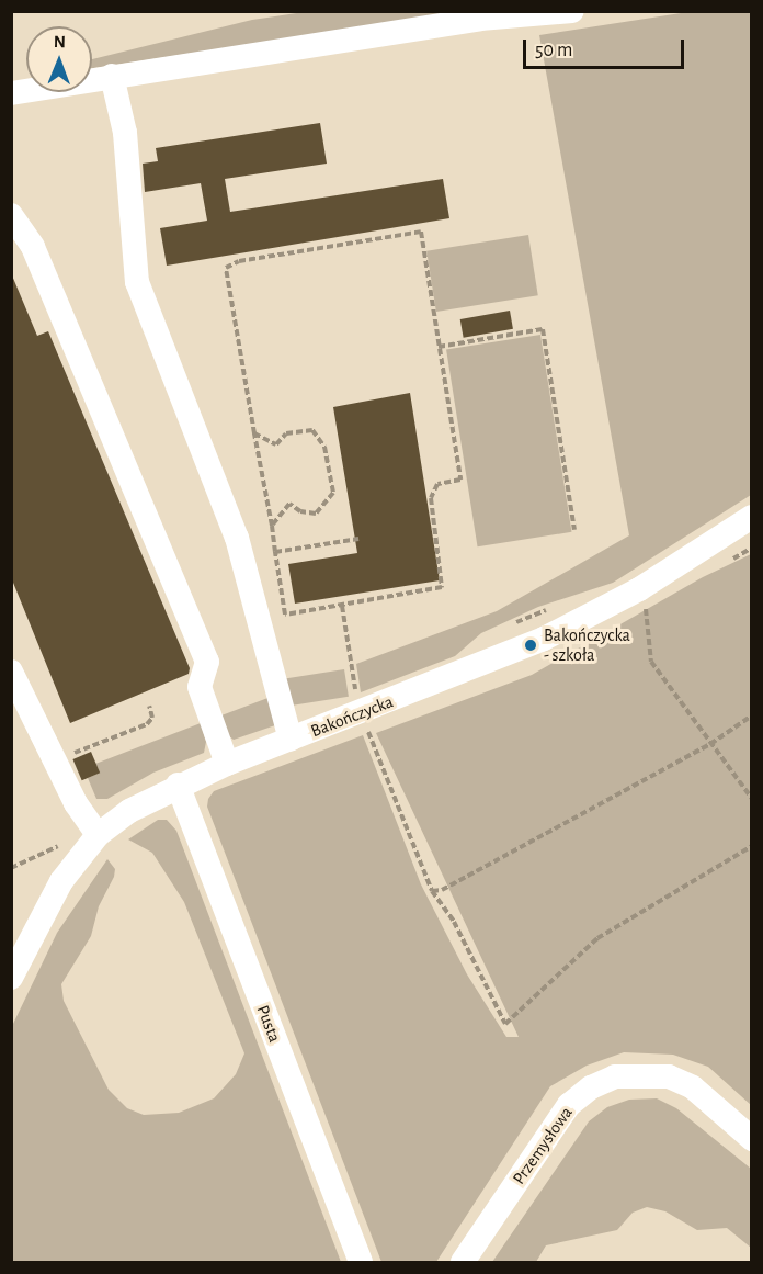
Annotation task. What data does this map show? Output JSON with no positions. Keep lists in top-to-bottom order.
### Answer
{
  "streets": {
    "street": ["Bakończycka", "Pusta", "Przemysłowa"]
  },
  "crossings": [
    ["Bakończycka", "Pusta"]
  ],
  "places": ["Bakończycka - szkoła"],
  "scale_bar": "50 m",
  "north": "top"
}
